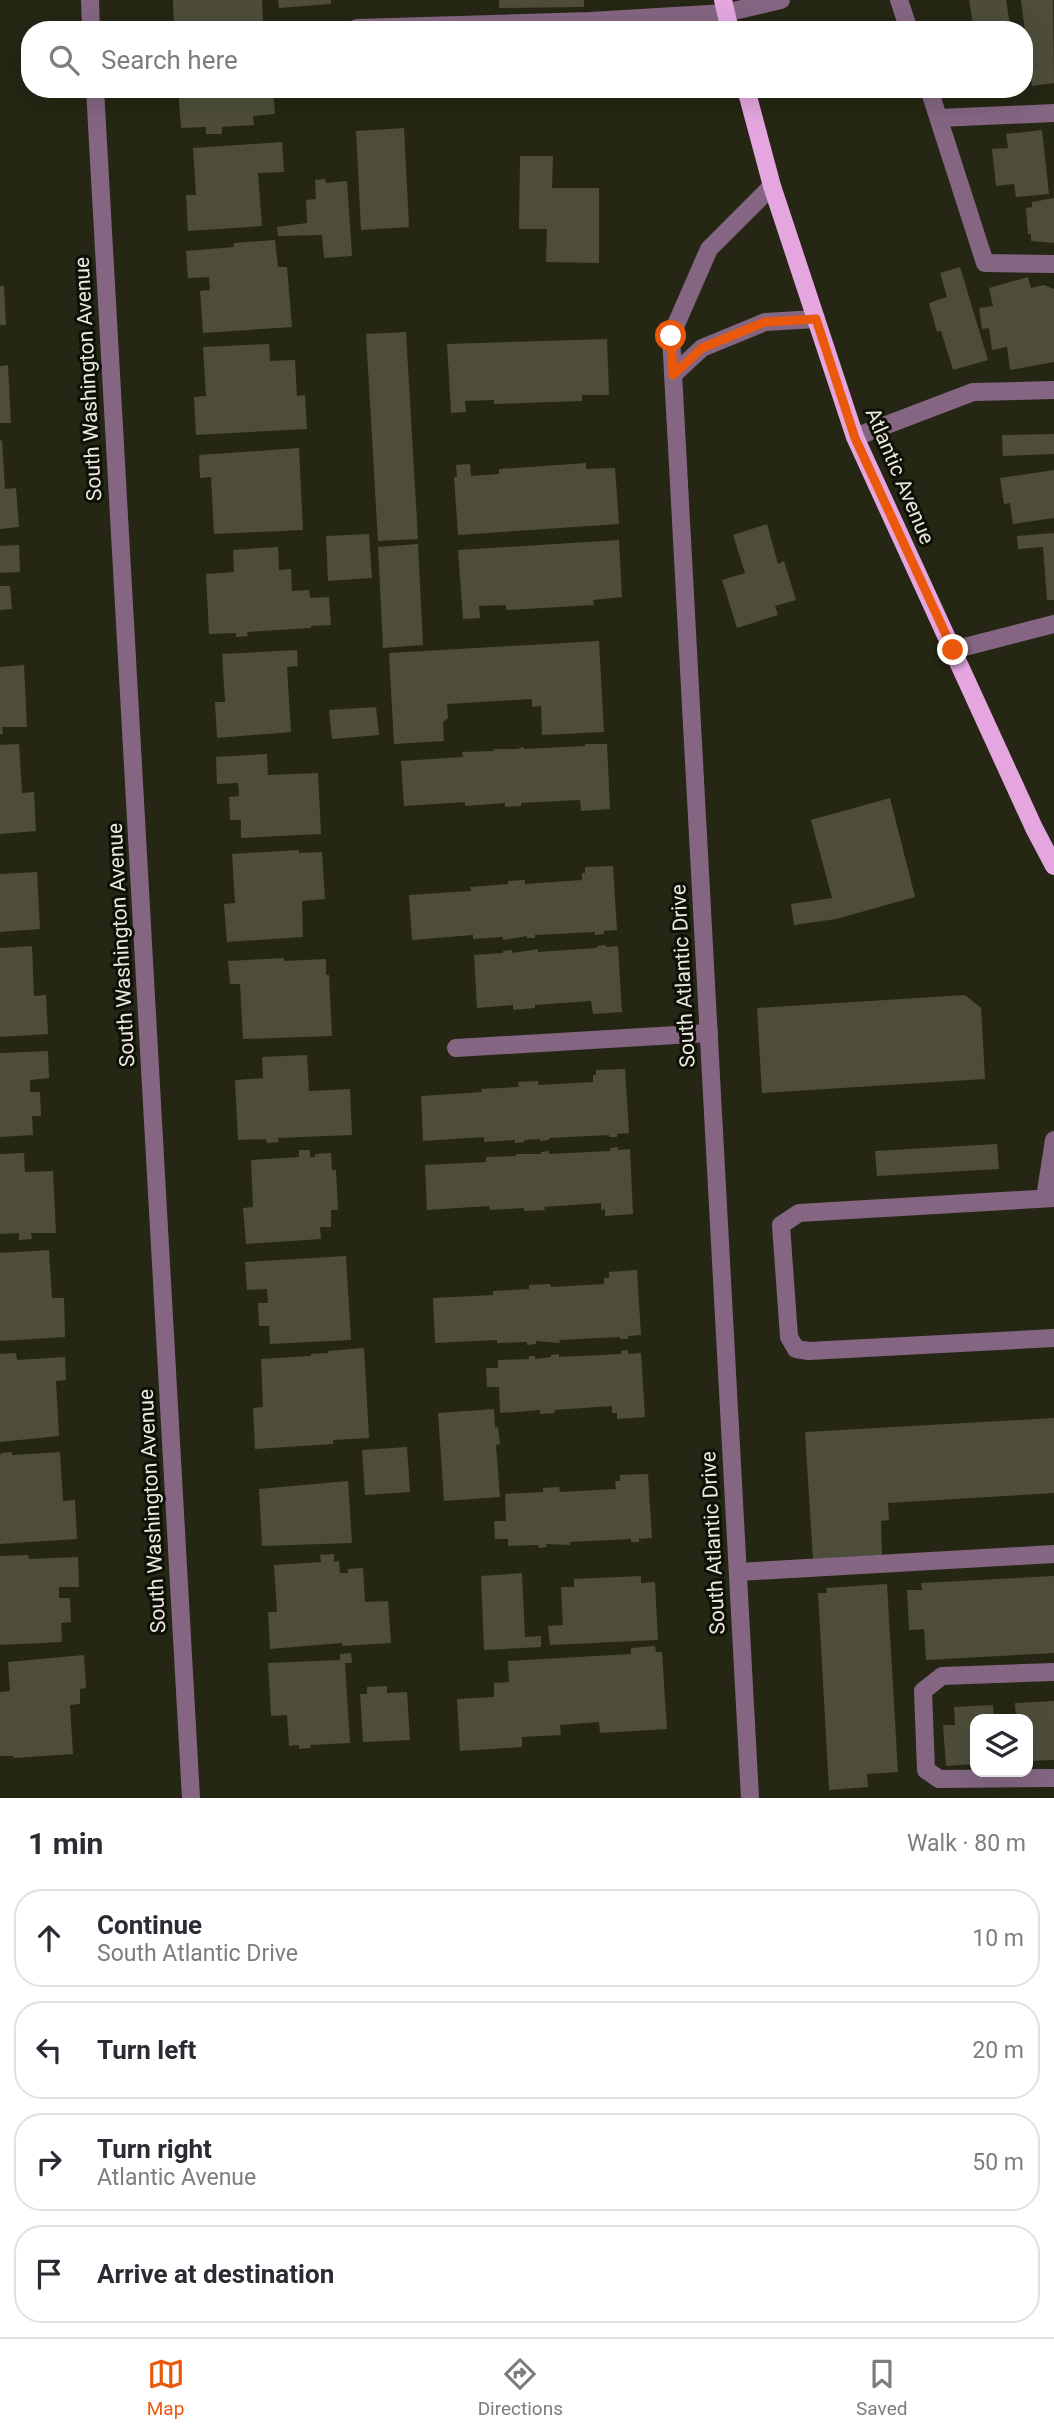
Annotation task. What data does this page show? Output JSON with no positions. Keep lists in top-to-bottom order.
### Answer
{
  "streets": {
    "main road": ["Atlantic Avenue"],
    "street": ["South Washington Avenue", "South Atlantic Drive"]
  },
  "crossings": [
    ["Atlantic Avenue", "South Atlantic Drive"]
  ],
  "page": {
    "search": "Search here",
    "heading": ["1 min", "Walk · 80 m"],
    "list": [
      ["Continue", "South Atlantic Drive", "10 m"],
      ["Turn left", "20 m"],
      ["Turn right", "Atlantic Avenue", "50 m"],
      "Arrive at destination"
    ],
    "nav": ["Map", "Directions", "Saved"]
  }
}
